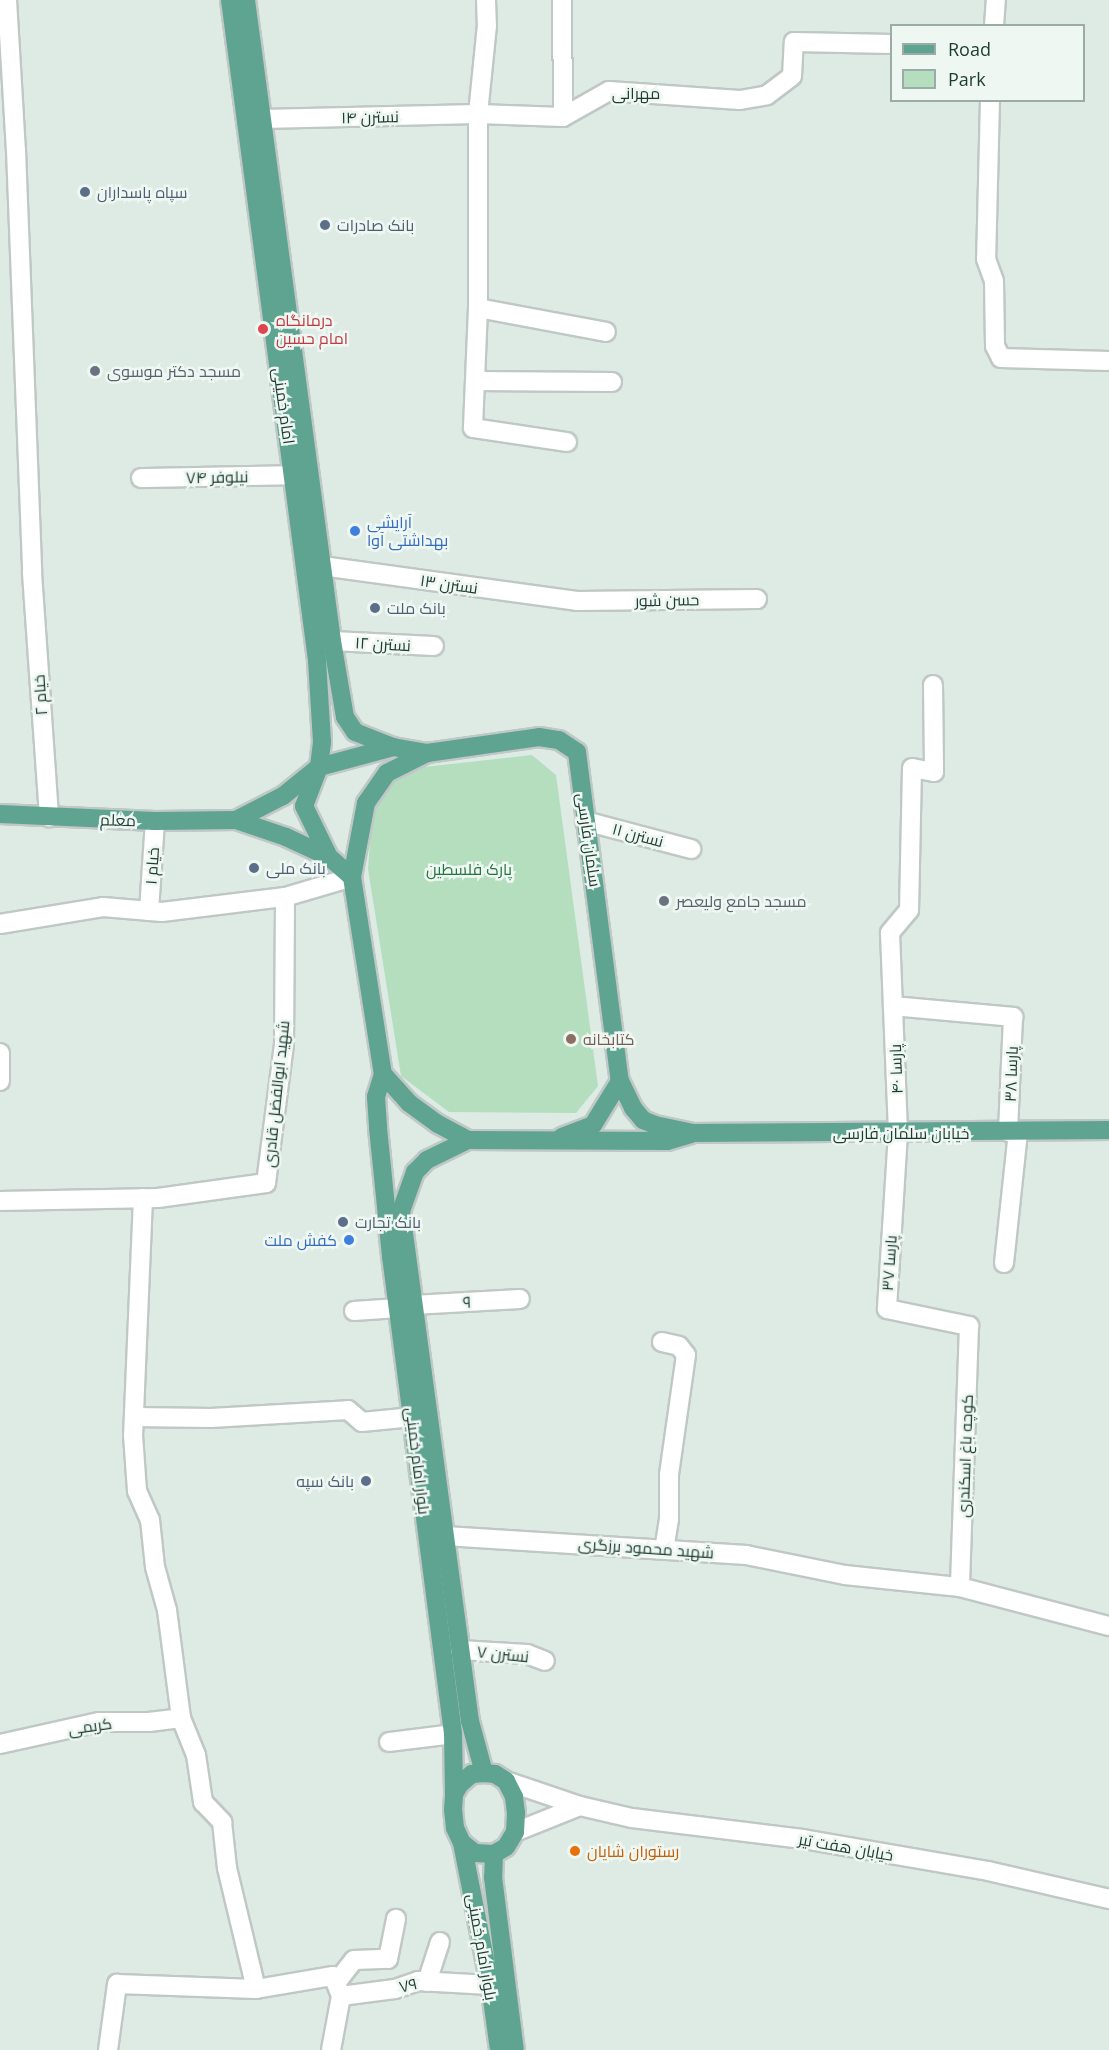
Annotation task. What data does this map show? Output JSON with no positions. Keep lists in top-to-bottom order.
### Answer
{
  "streets": {
    "main road": [
      "امام خمینی",
      "معلم",
      "سلمان فارسی",
      "خیابان سلمان فارسی",
      "بلوار امام خمینی"
    ],
    "street": [
      "مهرانی",
      "نسترن ۱۴",
      "نیلوفر ۷۴",
      "نسترن ۱۳",
      "حسن شور",
      "نسترن ۱۲",
      "خیام ۲",
      "نسترن ۱۱",
      "خیام ۱",
      "پارسا ۴۰",
      "پارسا ۳۸",
      "شهید ابوالفضل قادری",
      "پارسا ۳۷",
      "۹",
      "کوچه باغ اسکندری",
      "شهید محمود برزگری",
      "نسترن ۷",
      "کریمی",
      "خیابان هفت تیر",
      "۷۹"
    ]
  },
  "crossings": [
    ["نسترن ۱۴", "امام خمینی"],
    ["امام خمینی", "نیلوفر ۷۴"],
    ["امام خمینی", "نسترن ۱۳"],
    ["امام خمینی", "نسترن ۱۲"],
    ["نسترن ۱۳", "حسن شور"],
    ["خیام ۲", "معلم"],
    ["معلم", "خیام ۱"],
    ["نسترن ۱۱", "سلمان فارسی"],
    ["سلمان فارسی", "خیابان سلمان فارسی"],
    ["پارسا ۴۰", "پارسا ۳۸"],
    ["پارسا ۴۰", "خیابان سلمان فارسی"],
    ["پارسا ۴۰", "پارسا ۳۷"],
    ["پارسا ۳۸", "خیابان سلمان فارسی"],
    ["خیابان سلمان فارسی", "پارسا ۳۷"],
    ["پارسا ۳۷", "کوچه باغ اسکندری"],
    ["۹", "بلوار امام خمینی"],
    ["کوچه باغ اسکندری", "شهید محمود برزگری"],
    ["بلوار امام خمینی", "شهید محمود برزگری"],
    ["بلوار امام خمینی", "نسترن ۷"],
    ["بلوار امام خمینی", "خیابان هفت تیر"],
    ["بلوار امام خمینی", "۷۹"]
  ],
  "parks": ["پارک فلسطین"],
  "places": [
    "سپاه پاسداران",
    "بانک صادرات",
    "درمانگاه امام حسین",
    "مسجد دکتر موسوی",
    "آرایشی بهداشتی آوا",
    "بانک ملت",
    "بانک ملی",
    "مسجد جامع ولیعصر",
    "کتابخانه",
    "بانک تجارت",
    "کفش ملت",
    "بانک سپه",
    "رستوران شایان"
  ],
  "legend": ["Road", "Park"]
}
